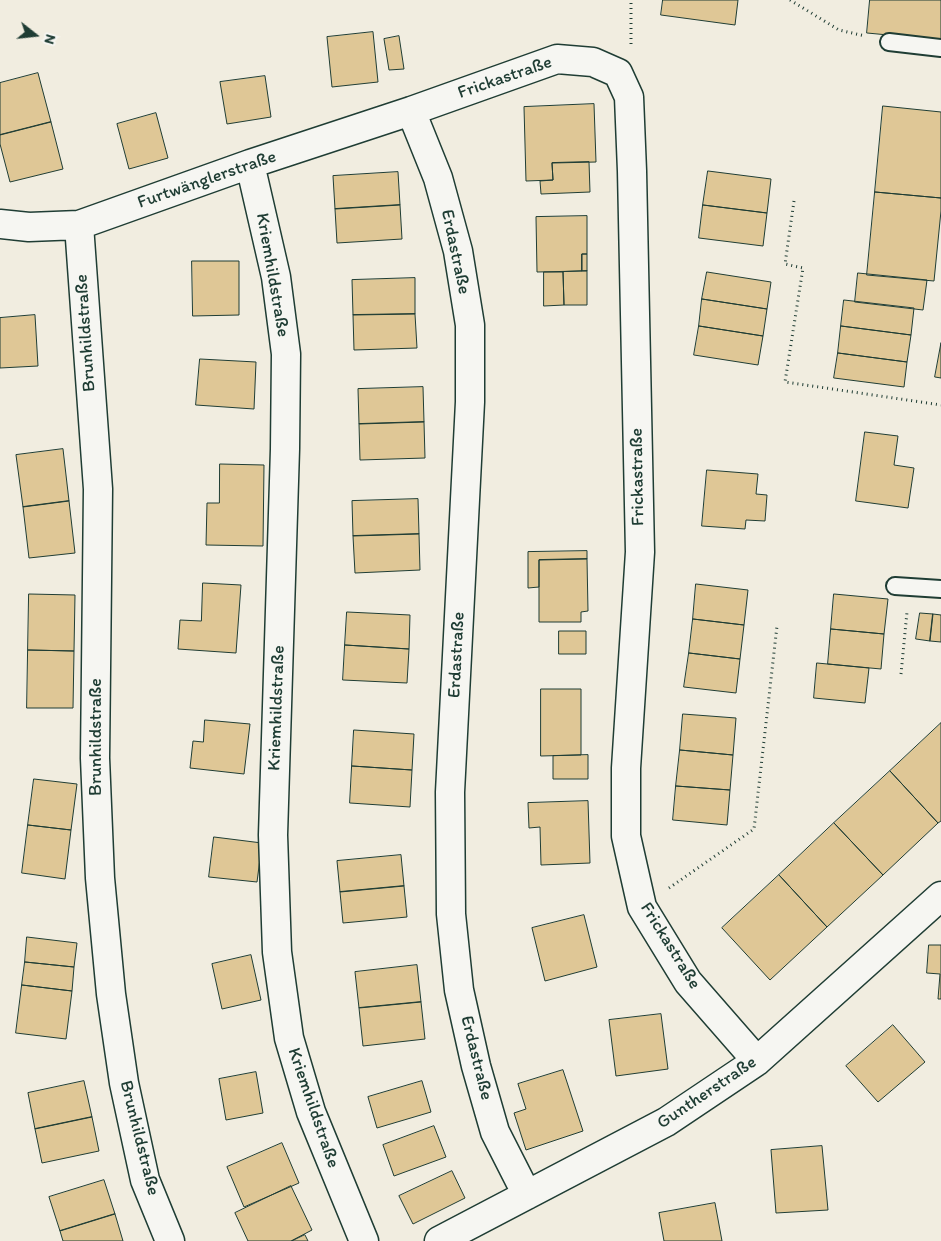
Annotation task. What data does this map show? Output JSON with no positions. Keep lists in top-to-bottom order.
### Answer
{
  "streets": {
    "street": [
      "Frickastraße",
      "Furtwänglerstraße",
      "Erdastraße",
      "Kriemhildstraße",
      "Brunhildstraße",
      "Guntherstraße"
    ]
  },
  "crossings": [
    ["Frickastraße", "Furtwänglerstraße"],
    ["Frickastraße", "Erdastraße"],
    ["Frickastraße", "Guntherstraße"],
    ["Furtwänglerstraße", "Erdastraße"],
    ["Furtwänglerstraße", "Kriemhildstraße"],
    ["Furtwänglerstraße", "Brunhildstraße"],
    ["Erdastraße", "Guntherstraße"]
  ],
  "north": "right"
}
